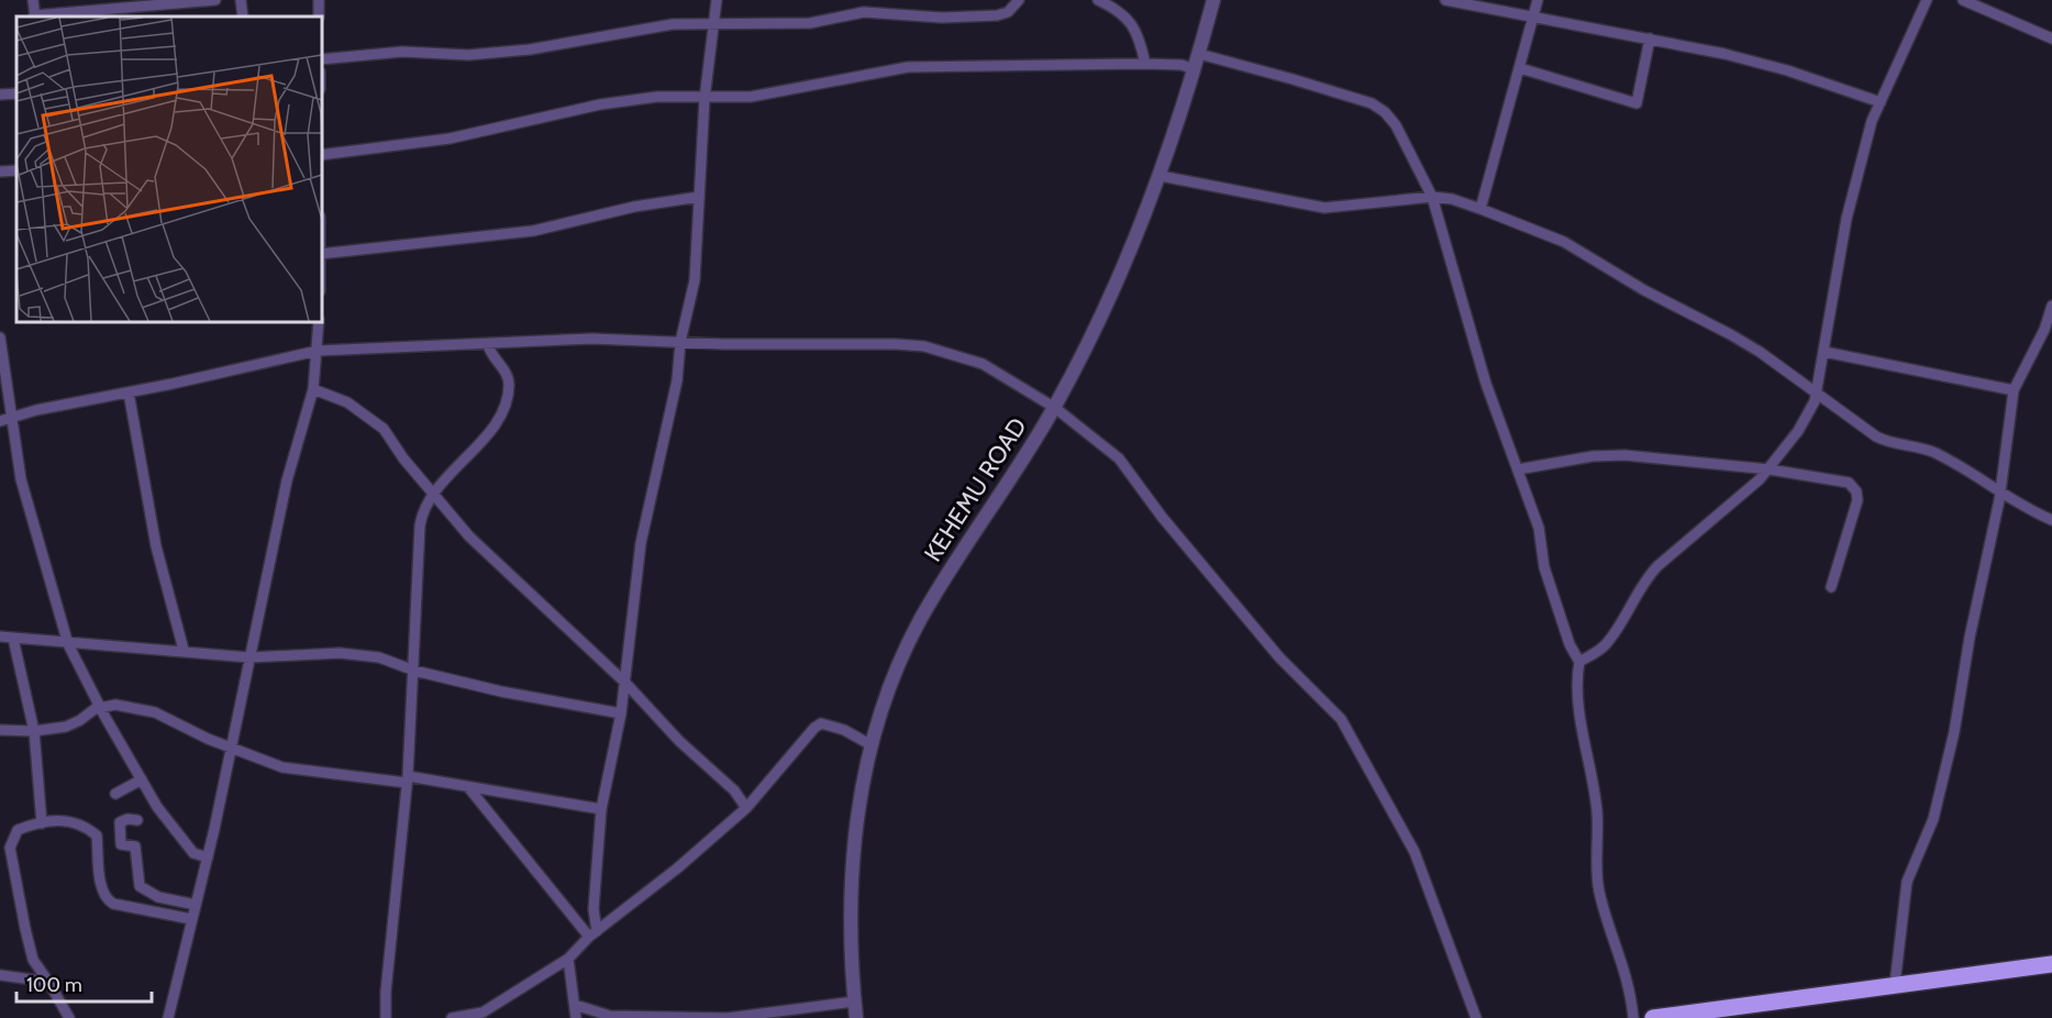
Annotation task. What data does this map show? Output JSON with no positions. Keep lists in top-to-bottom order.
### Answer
{
  "streets": {
    "street": ["KEHEMU ROAD"]
  },
  "scale_bar": "100 m"
}
